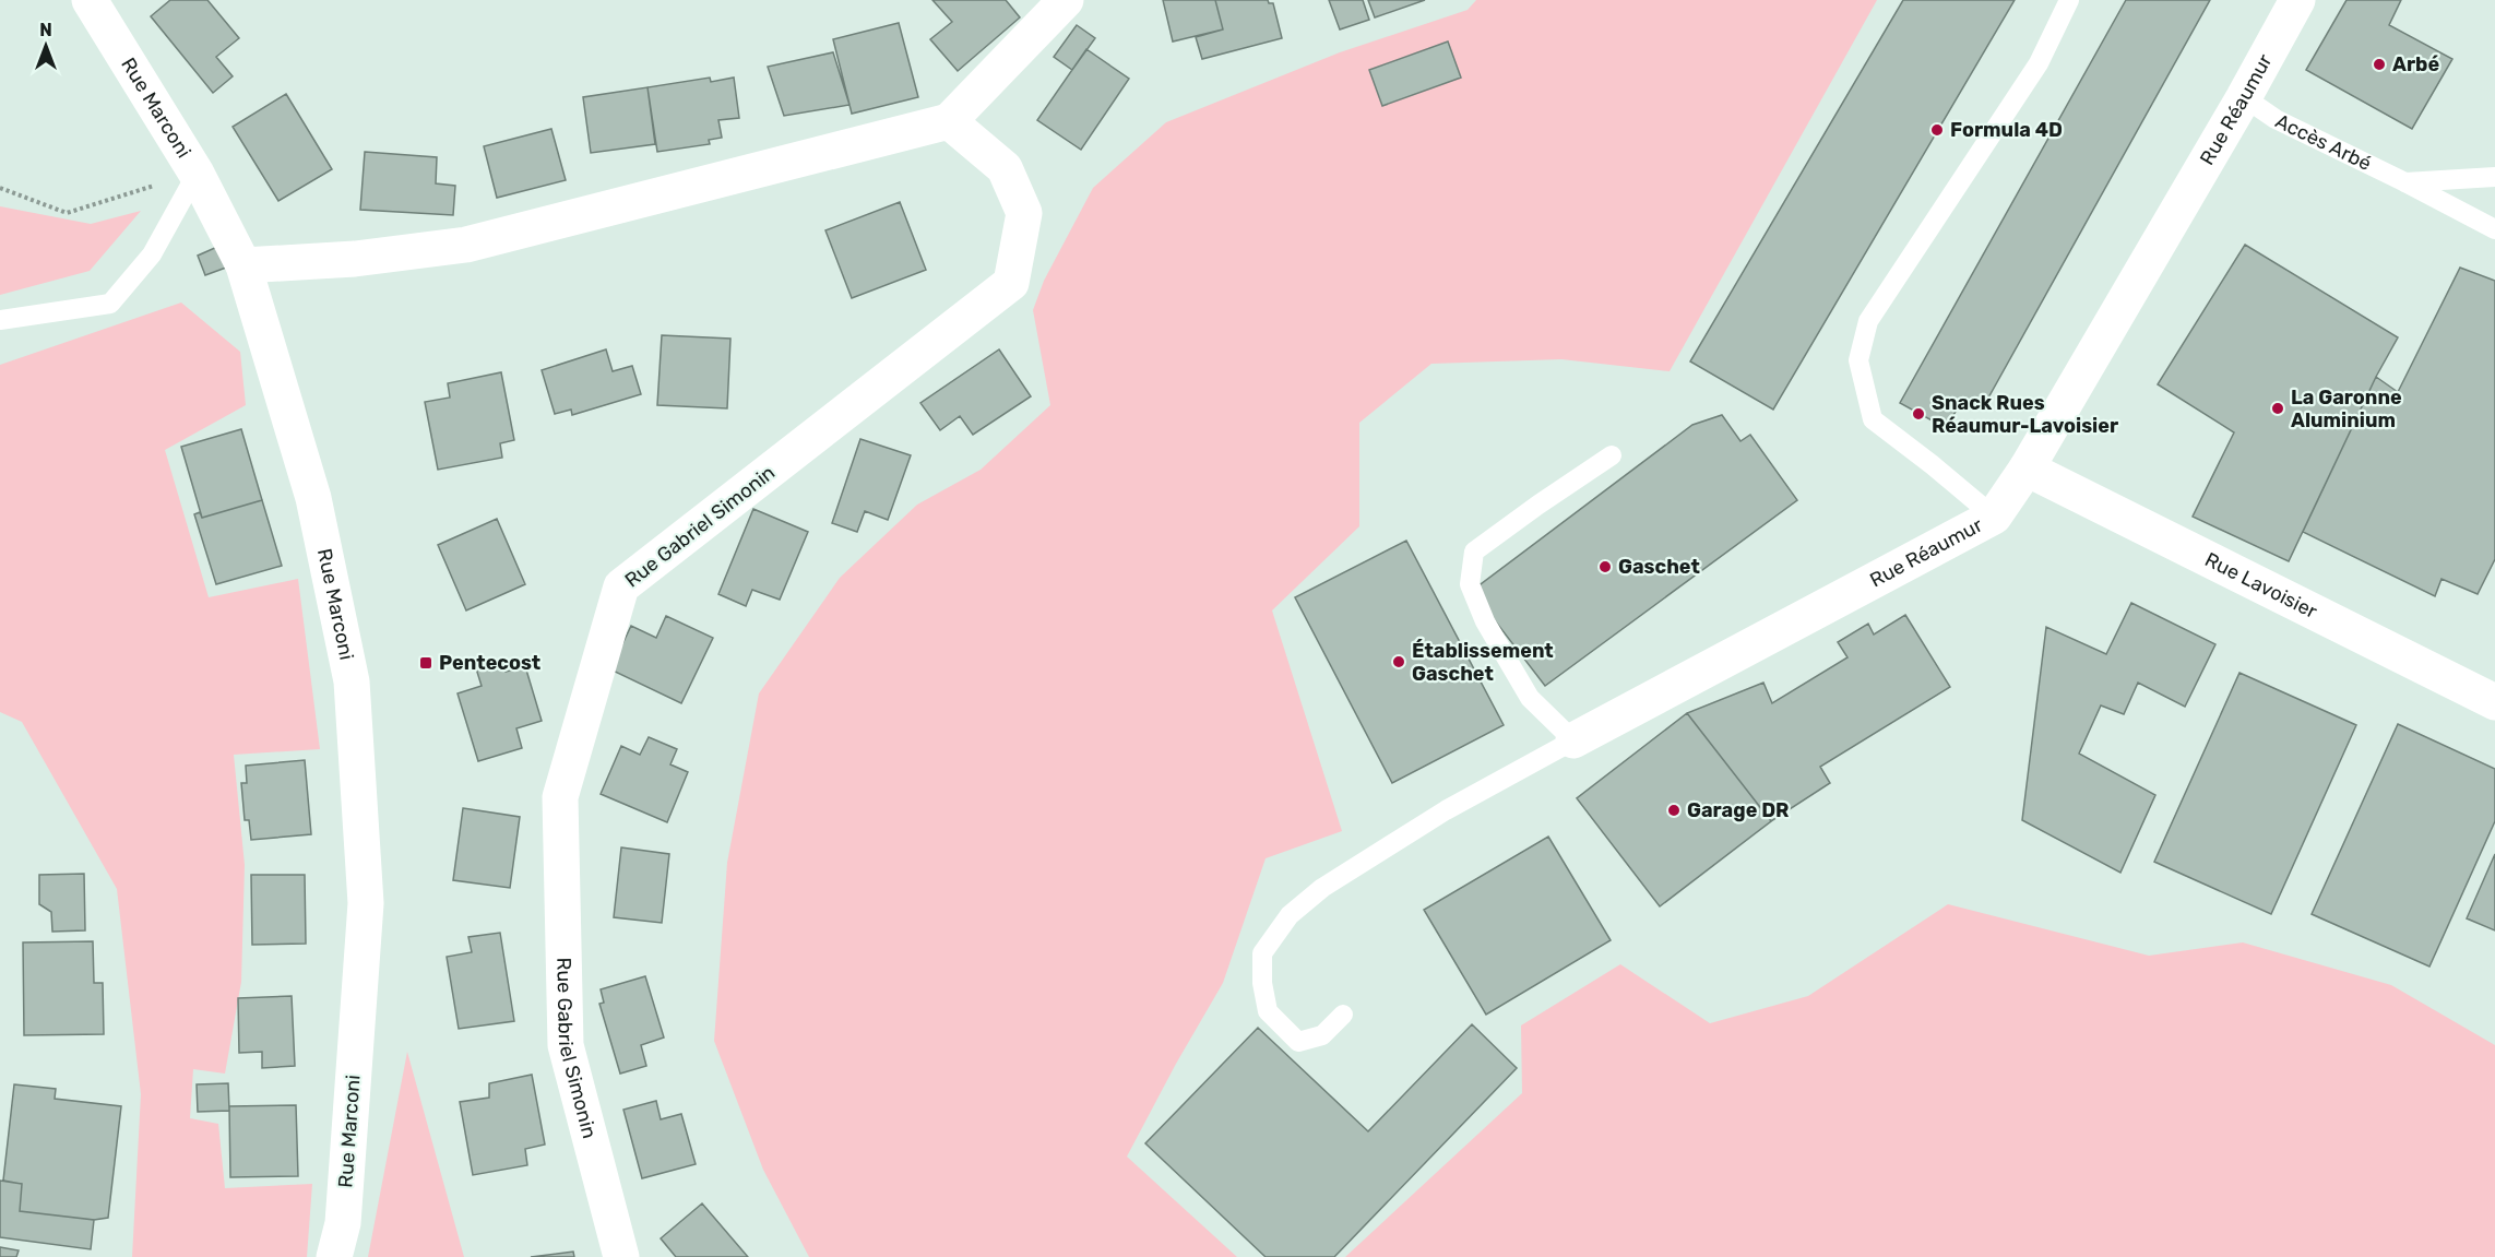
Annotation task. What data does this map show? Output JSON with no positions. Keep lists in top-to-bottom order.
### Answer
{
  "streets": {
    "street": [
      "Rue Marconi",
      "Rue Réaumur",
      "Rue Gabriel Simonin",
      "Rue Lavoisier"
    ],
    "lane": ["Accès Arbé"]
  },
  "crossings": [
    ["Rue Réaumur", "Accès Arbé"],
    ["Rue Réaumur", "Rue Lavoisier"]
  ],
  "places": {
    "other": [
      "Arbé",
      "Formula 4D",
      "La Garonne Aluminium",
      "Snack Rues Réaumur-Lavoisier",
      "Gaschet",
      "Établissement Gaschet",
      "Garage DR"
    ],
    "transit": ["Pentecost"]
  },
  "north": "top"
}
